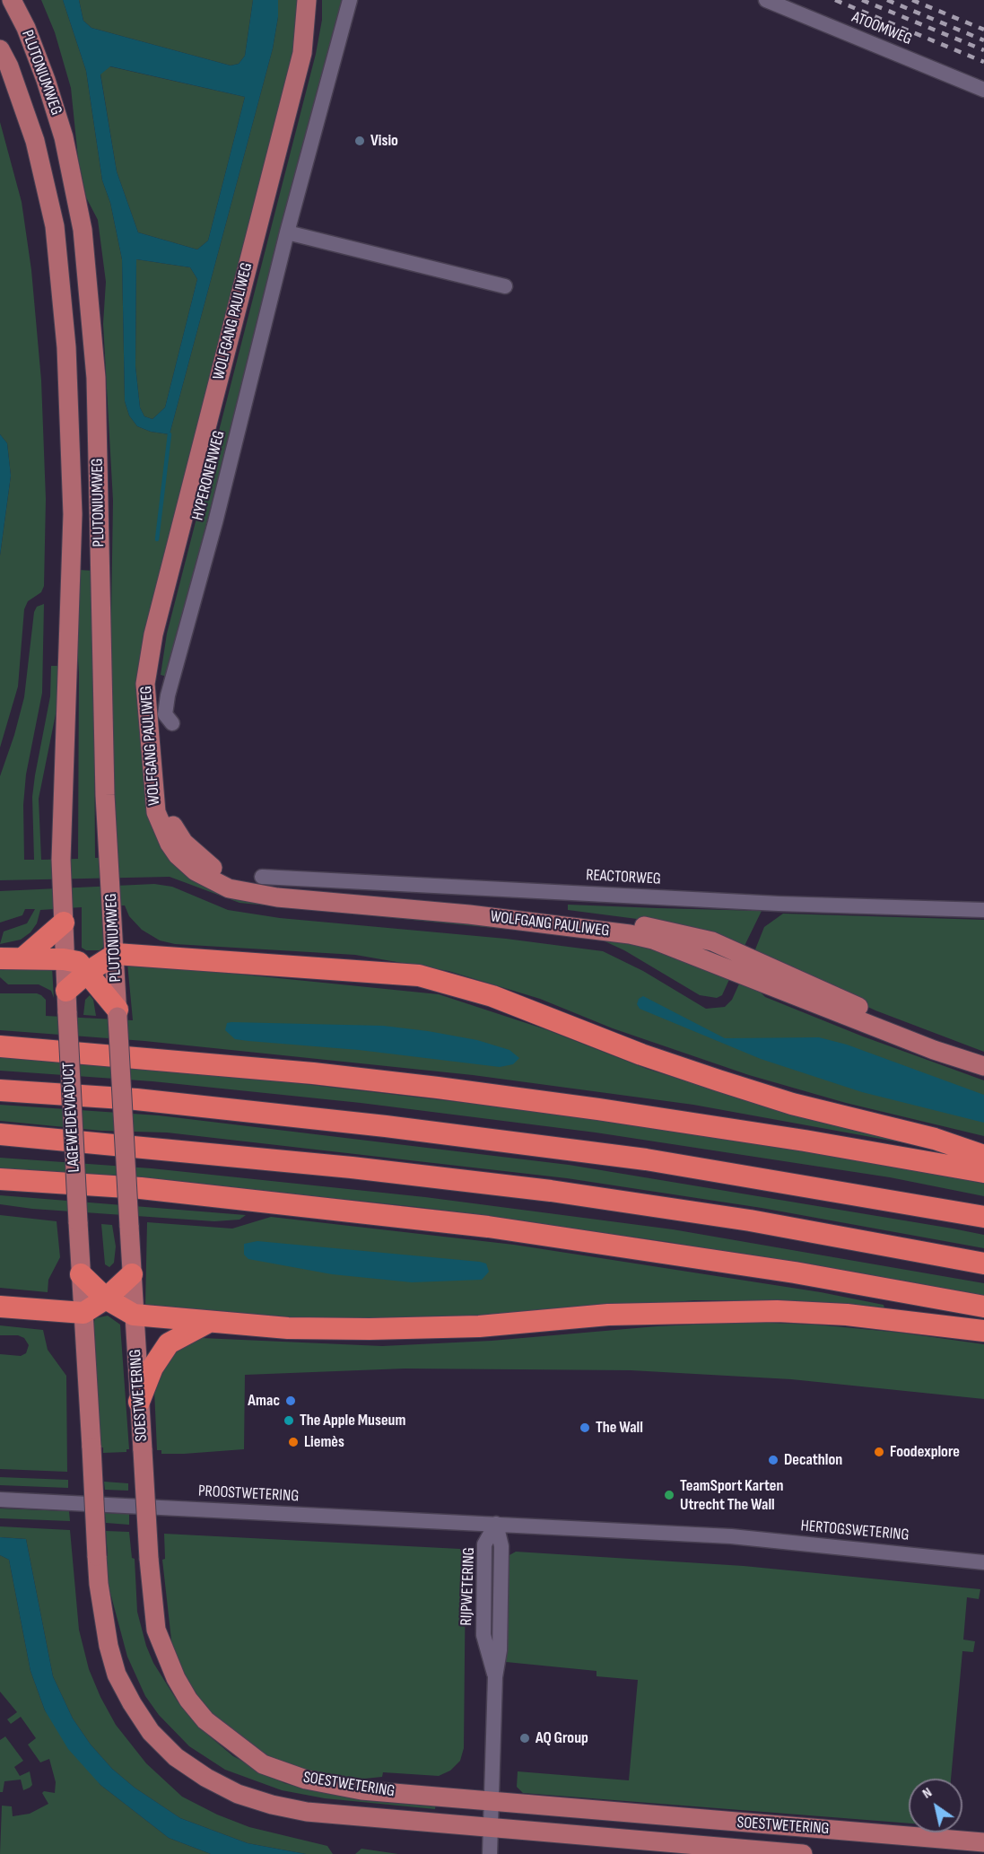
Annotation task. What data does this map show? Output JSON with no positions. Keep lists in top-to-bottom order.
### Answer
{
  "streets": {
    "main road": [
      "PLUTONIUMWEG",
      "WOLFGANG PAULIWEG",
      "LAGEWEIDEVIADUCT",
      "SOESTWETERING"
    ],
    "street": [
      "ATOOMWEG",
      "HYPERONENWEG",
      "REACTORWEG",
      "PROOSTWETERING",
      "HERTOGSWETERING",
      "RIJPWETERING"
    ]
  },
  "crossings": [
    ["PLUTONIUMWEG", "LAGEWEIDEVIADUCT"],
    ["PLUTONIUMWEG", "SOESTWETERING"],
    ["LAGEWEIDEVIADUCT", "SOESTWETERING"],
    ["SOESTWETERING", "RIJPWETERING"],
    ["PROOSTWETERING", "HERTOGSWETERING"],
    ["PROOSTWETERING", "RIJPWETERING"],
    ["HERTOGSWETERING", "RIJPWETERING"]
  ],
  "places": [
    "Visio",
    "Amac",
    "The Apple Museum",
    "The Wall",
    "Liemès",
    "Foodexplore",
    "Decathlon",
    "TeamSport Karten Utrecht The Wall",
    "AQ Group"
  ],
  "north": "top left"
}
